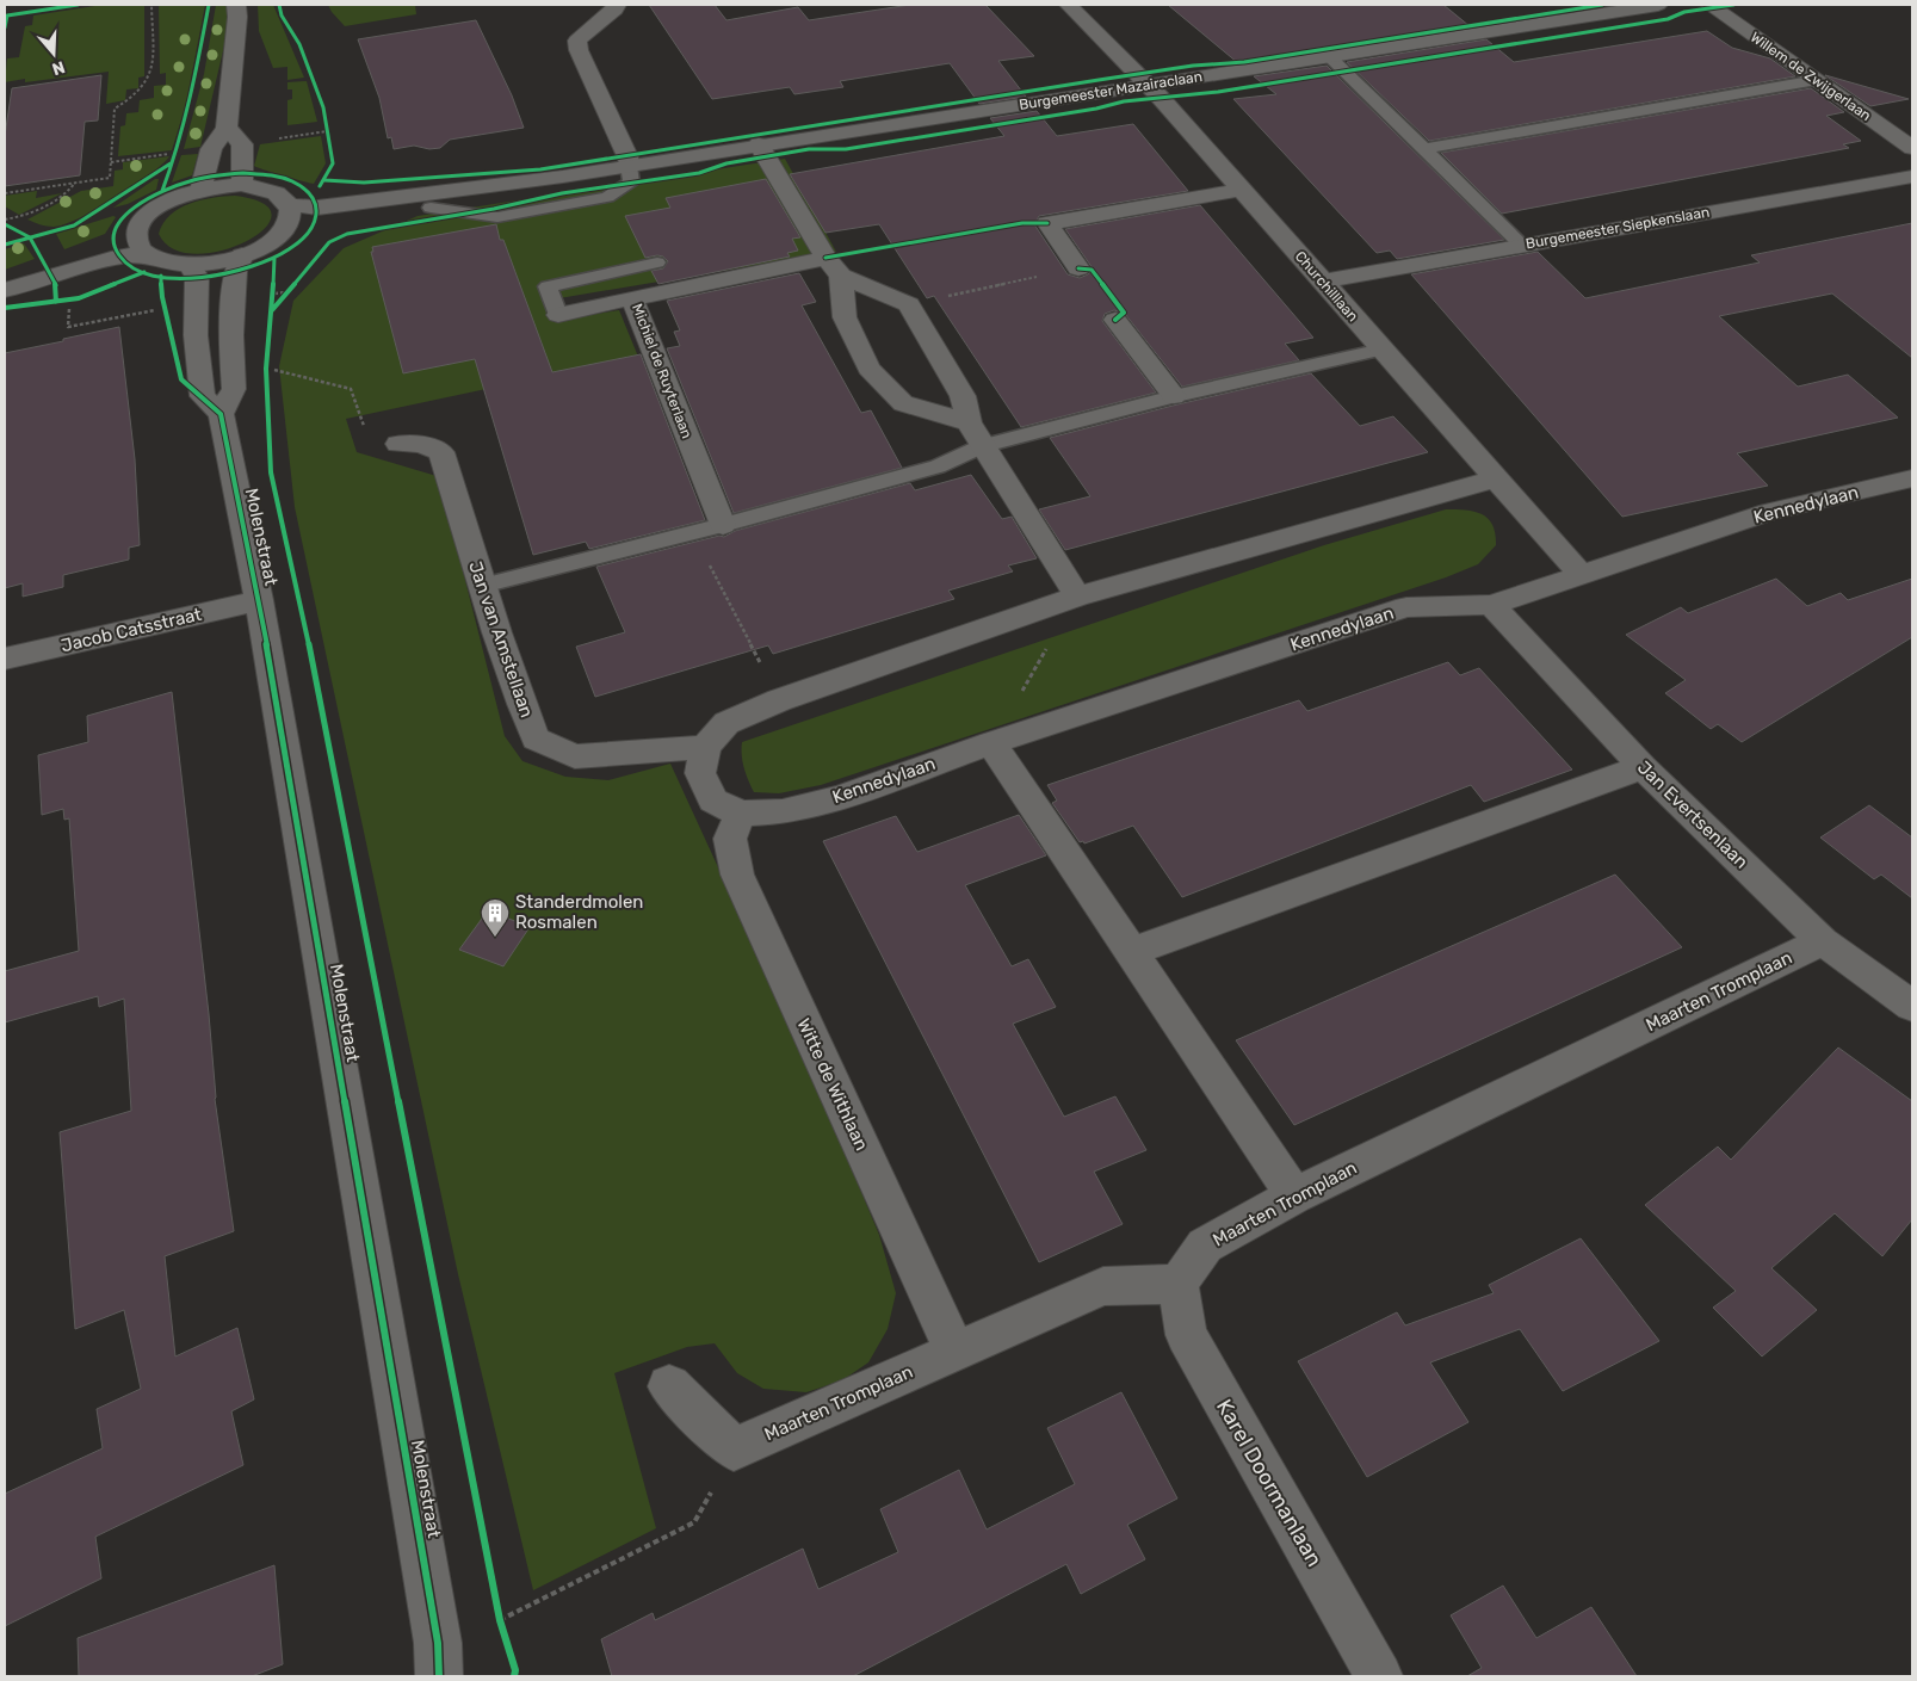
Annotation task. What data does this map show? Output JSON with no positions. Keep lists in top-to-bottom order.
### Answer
{
  "streets": {
    "street": [
      "Willem de Zwijgerlaan",
      "Burgemeester Mazairaclaan",
      "Burgemeester Siepkenslaan",
      "Churchilllaan",
      "Michiel de Ruyterlaan",
      "Kennedylaan",
      "Molenstraat",
      "Jacob Catsstraat",
      "Jan van Amstellaan",
      "Jan Evertsenlaan",
      "Maarten Tromplaan",
      "Witte de Withlaan",
      "Karel Doormanlaan"
    ]
  },
  "crossings": [
    ["Burgemeester Mazairaclaan", "Churchilllaan"],
    ["Burgemeester Mazairaclaan", "Molenstraat"],
    ["Burgemeester Siepkenslaan", "Churchilllaan"],
    ["Churchilllaan", "Kennedylaan"],
    ["Kennedylaan", "Jan van Amstellaan"],
    ["Kennedylaan", "Jan Evertsenlaan"],
    ["Kennedylaan", "Witte de Withlaan"],
    ["Molenstraat", "Jacob Catsstraat"],
    ["Jan Evertsenlaan", "Maarten Tromplaan"],
    ["Maarten Tromplaan", "Witte de Withlaan"],
    ["Maarten Tromplaan", "Karel Doormanlaan"]
  ],
  "places": {
    "building": ["Standerdmolen Rosmalen"]
  },
  "north": "bottom"
}
